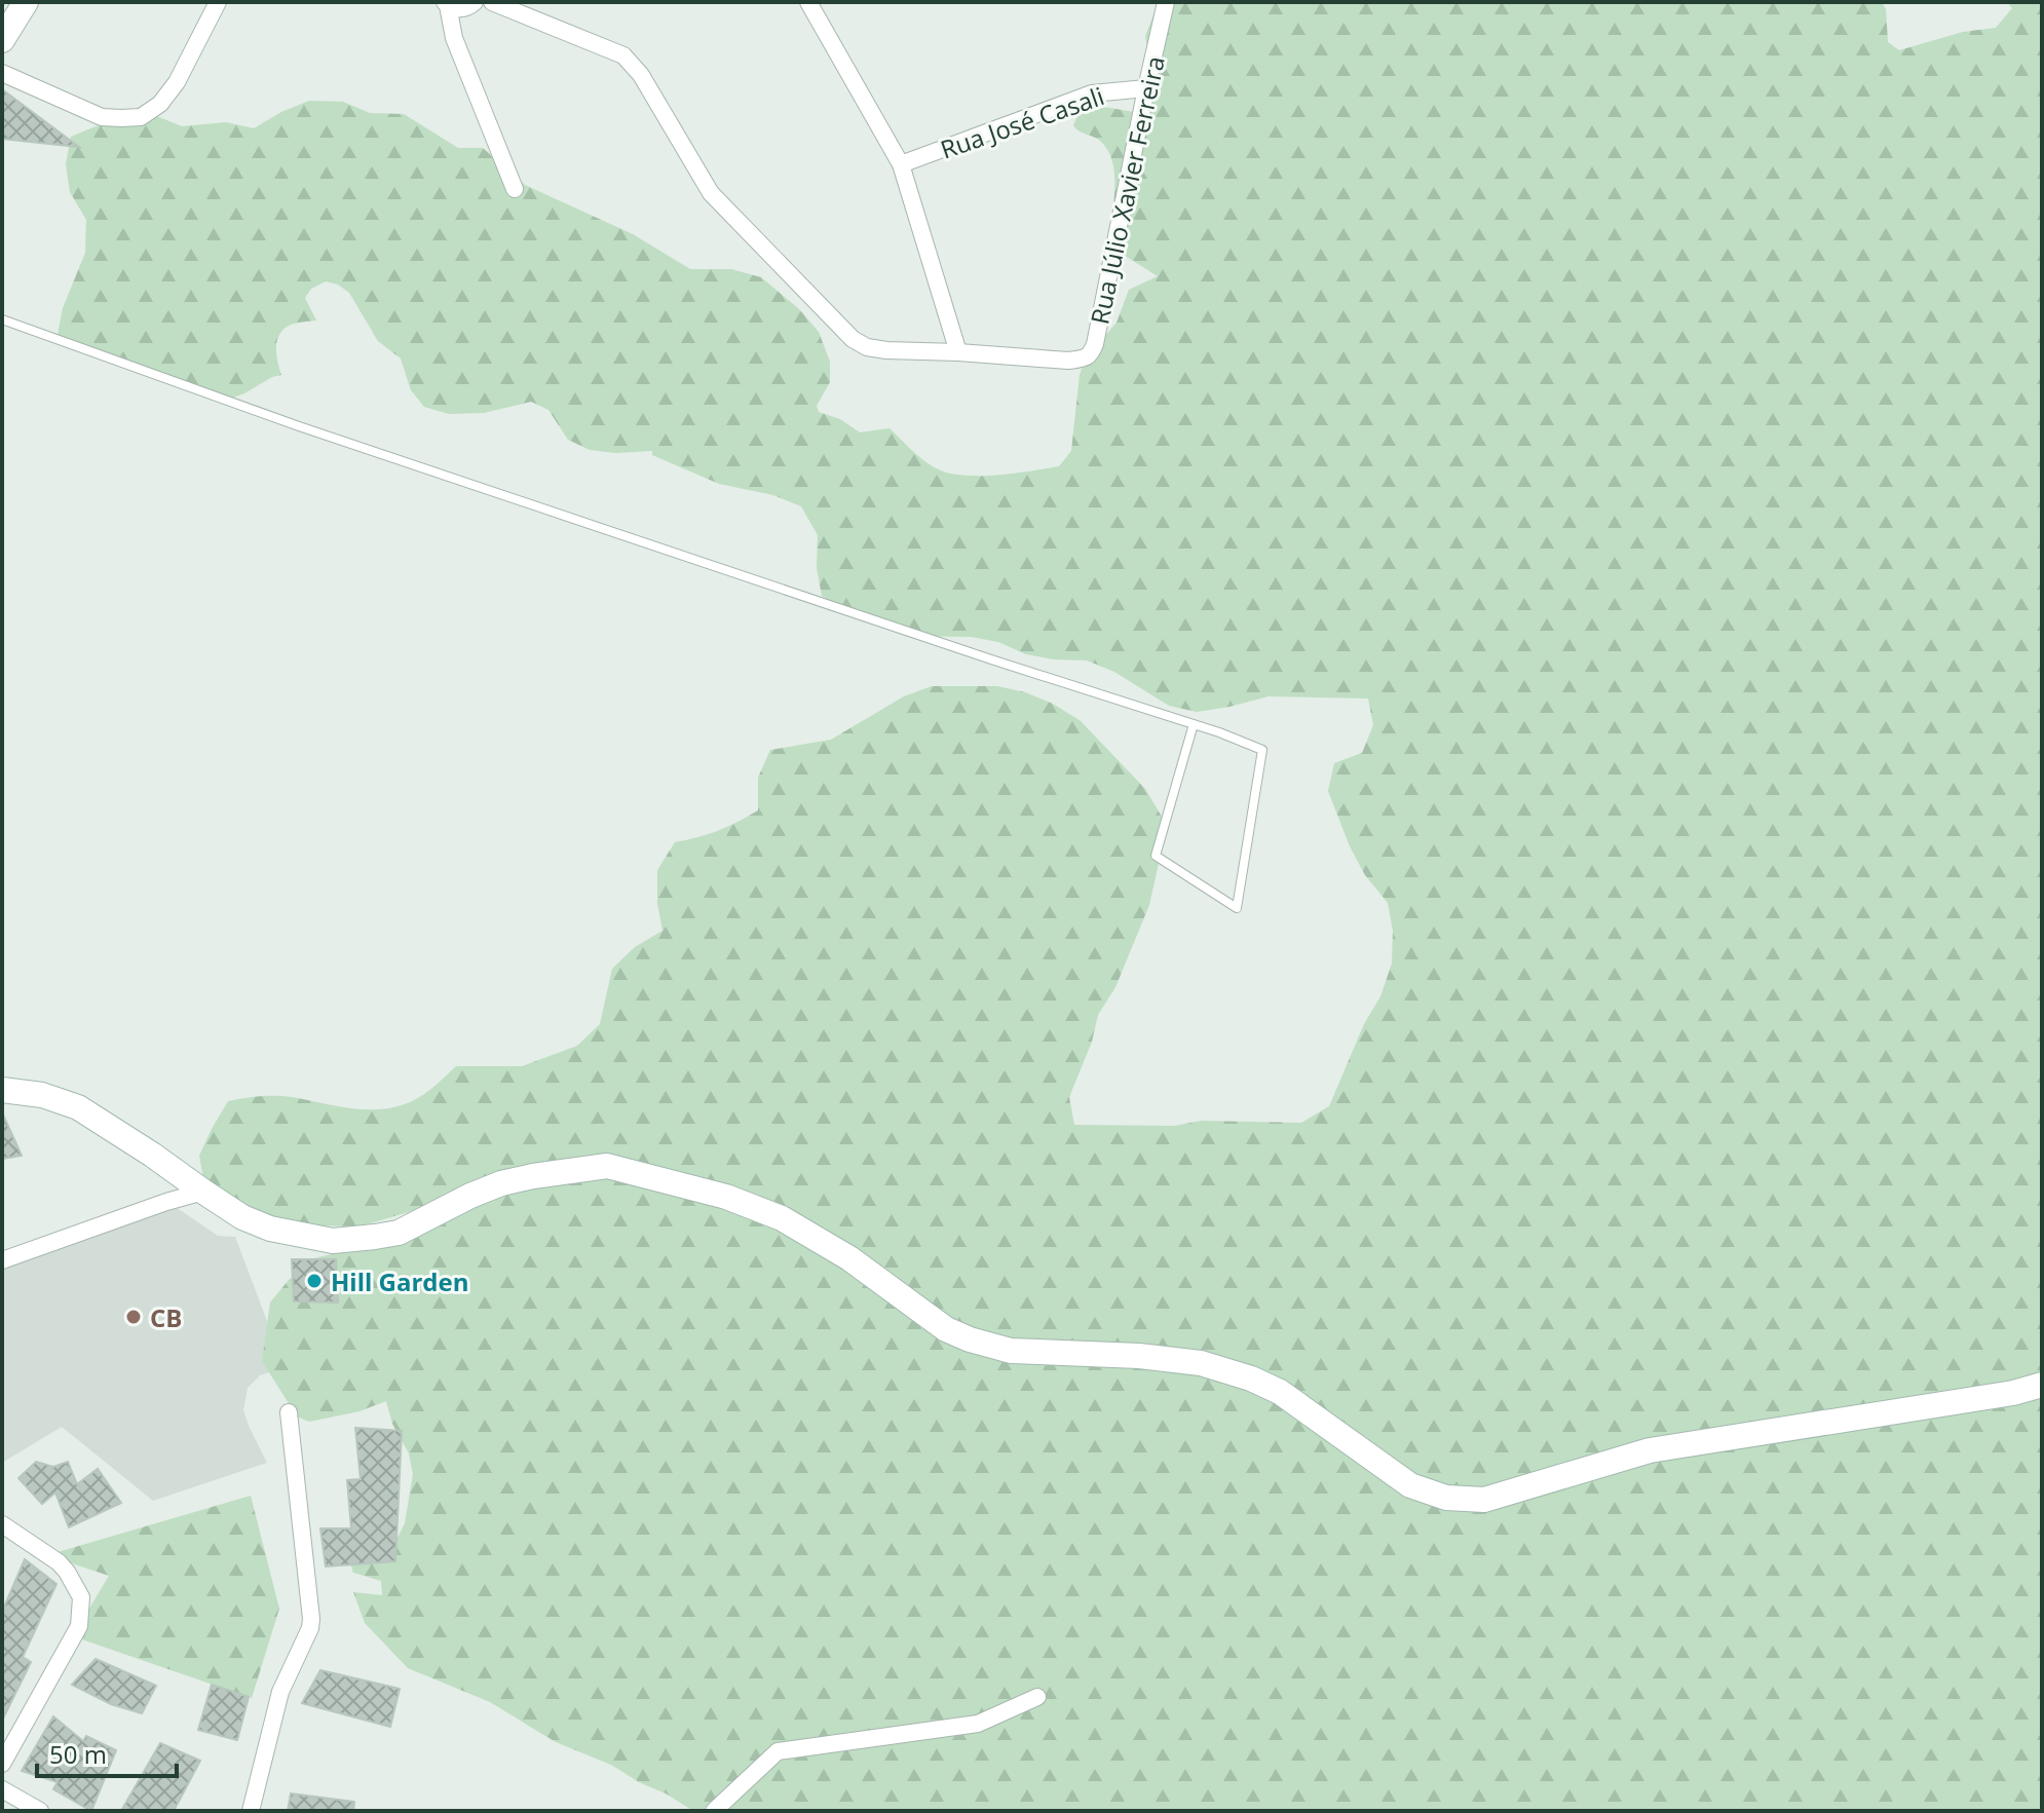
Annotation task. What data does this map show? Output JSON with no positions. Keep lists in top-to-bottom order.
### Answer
{
  "streets": {
    "street": ["Rua José Casali", "Rua Júlio Xavier Ferreira"]
  },
  "crossings": [
    ["Rua José Casali", "Rua Júlio Xavier Ferreira"]
  ],
  "places": ["Hill Garden", "CB"],
  "scale_bar": "50 m"
}
